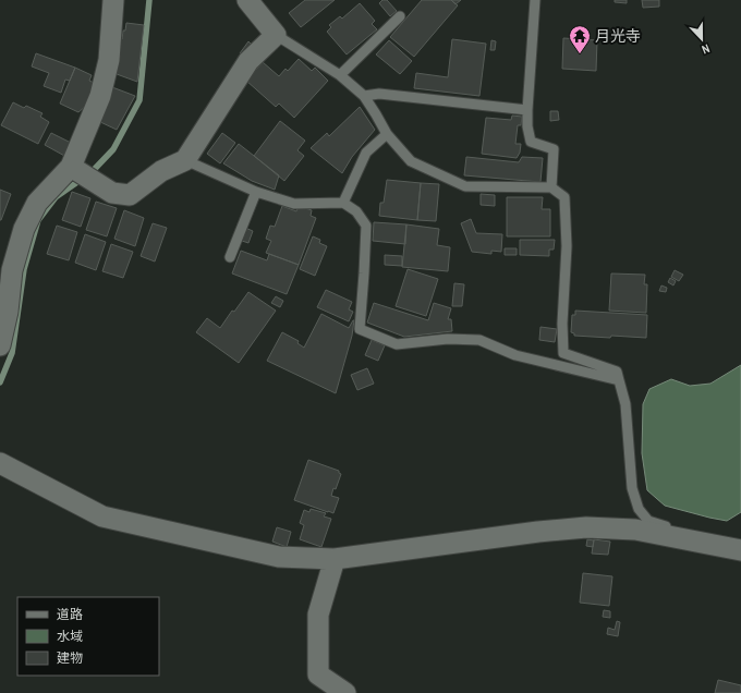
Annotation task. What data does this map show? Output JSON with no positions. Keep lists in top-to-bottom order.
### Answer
{
  "places": {
    "temple": ["月光寺"]
  },
  "legend": ["道路", "水域", "建物"],
  "north": "bottom"
}
